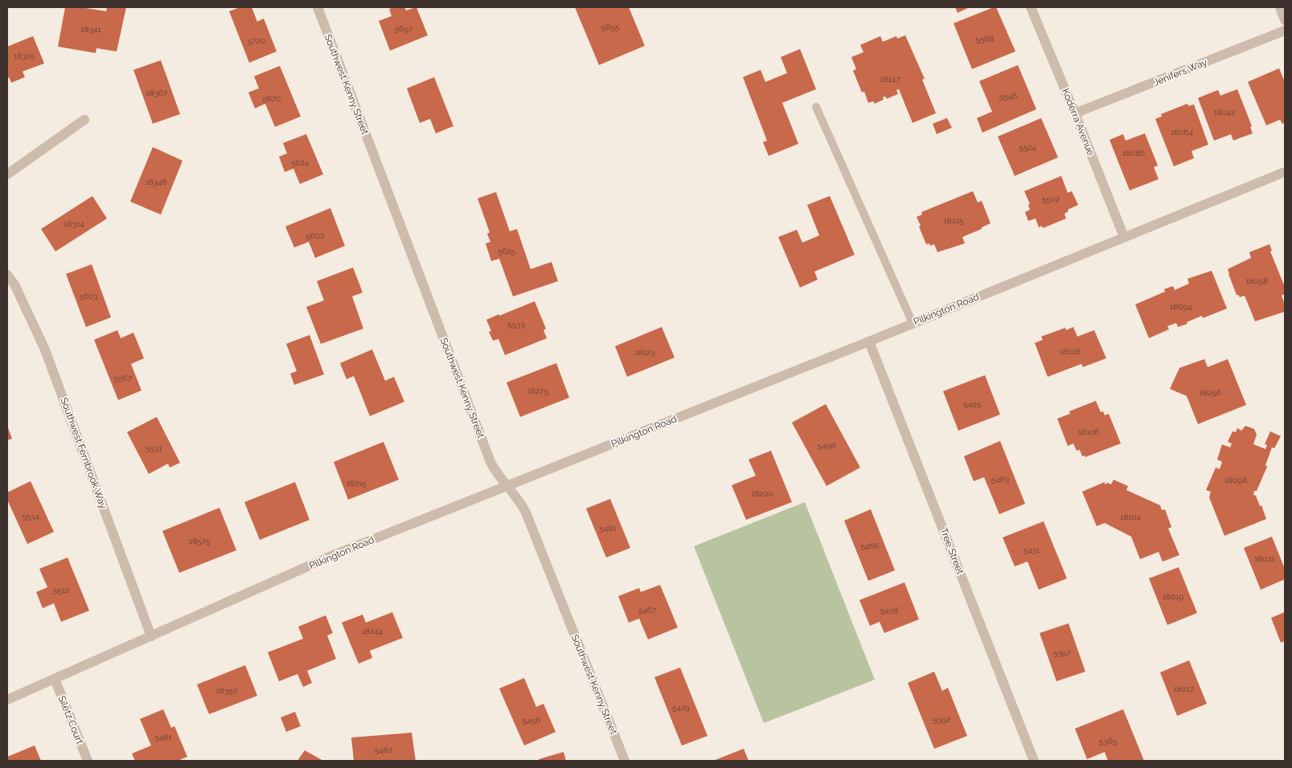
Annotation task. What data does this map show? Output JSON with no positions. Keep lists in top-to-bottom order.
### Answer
{
  "streets": {
    "street": [
      "Jenifers Way",
      "Southwest Kenny Street",
      "Koderra Avenue",
      "Pilkington Road",
      "Southwest Fernbrook Way",
      "Tree Street",
      "Siletz Court"
    ]
  },
  "crossings": [
    ["Jenifers Way", "Koderra Avenue"],
    ["Southwest Kenny Street", "Pilkington Road"],
    ["Koderra Avenue", "Pilkington Road"],
    ["Pilkington Road", "Southwest Fernbrook Way"],
    ["Pilkington Road", "Tree Street"],
    ["Pilkington Road", "Siletz Court"]
  ],
  "house_numbers": [
    "5655",
    "5697",
    "18341",
    "5568",
    "5720",
    "18325",
    "18147",
    "18367",
    "5546",
    "5670",
    "18042",
    "18064",
    "5524",
    "18086",
    "5624",
    "18348",
    "5502",
    "18125",
    "18314",
    "5602",
    "5625",
    "18058",
    "5603",
    "18094",
    "5533",
    "18108",
    "18123",
    "5567",
    "18275",
    "18096",
    "5495",
    "18106",
    "5498",
    "5531",
    "5463",
    "18098",
    "18215",
    "18200",
    "5534",
    "18104",
    "5481",
    "18575",
    "5466",
    "5431",
    "18021",
    "5512",
    "18019",
    "5467",
    "5438",
    "18244",
    "5397",
    "18017",
    "18350",
    "5429",
    "5392",
    "5456",
    "5481",
    "5365",
    "5487"
  ]
}
